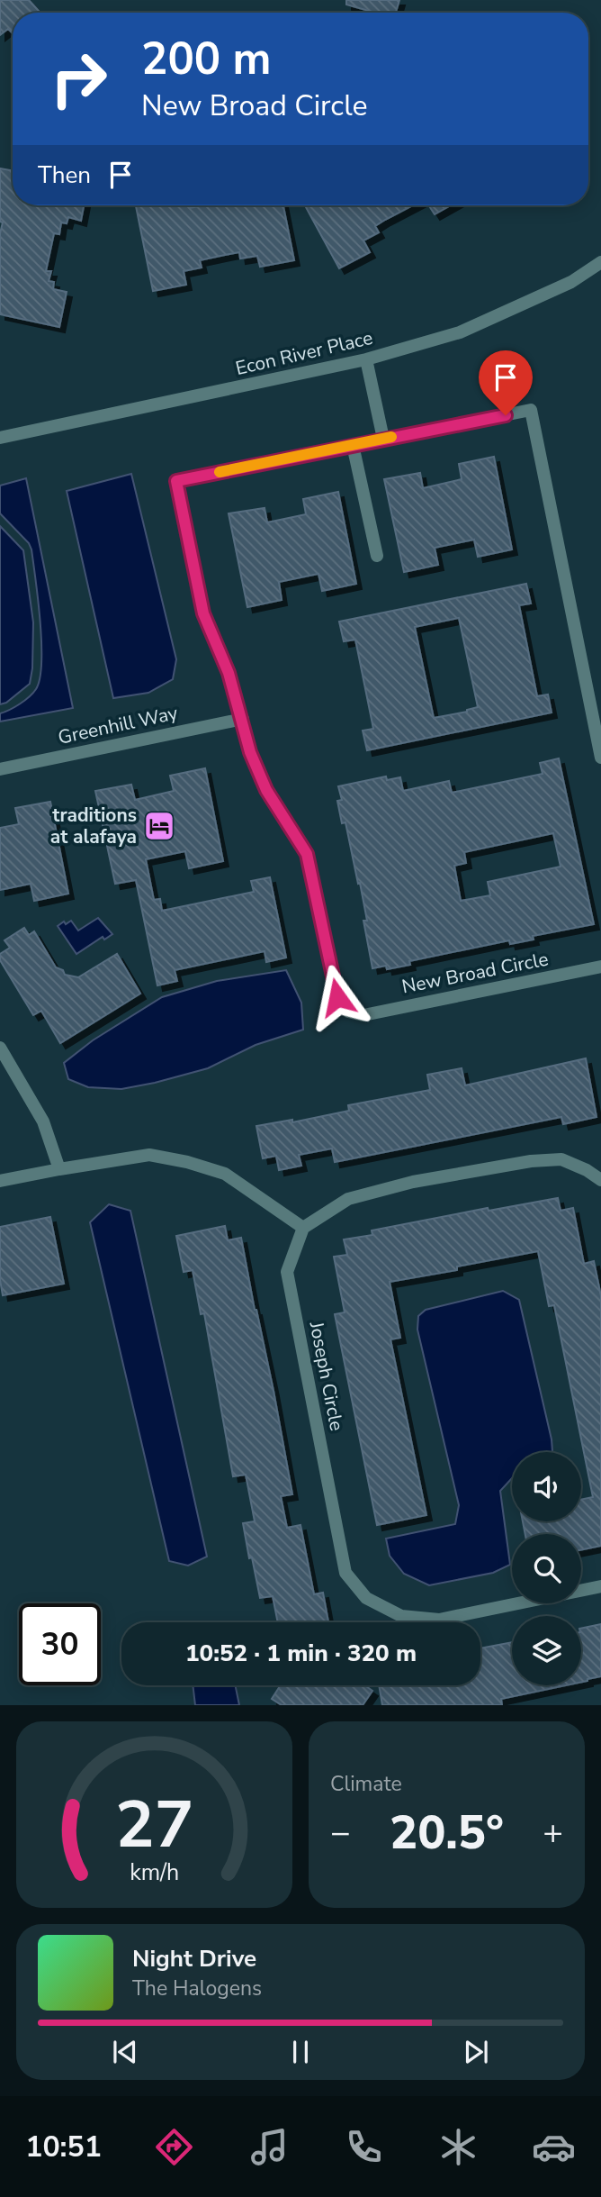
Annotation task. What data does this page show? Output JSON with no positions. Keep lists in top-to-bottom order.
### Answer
{
  "streets": {
    "street": [
      "Econ River Place",
      "Greenhill Way",
      "New Broad Circle",
      "Joseph Circle"
    ]
  },
  "crossings": [
    ["Greenhill Way", "New Broad Circle"]
  ],
  "places": {
    "hotel": ["traditions at alafaya"]
  },
  "page": {
    "turn": ["200 m", "New Broad Circle"],
    "then": "Then",
    "limit": "30",
    "trip": "10:52 · 1 min · 320 m",
    "tile": "Climate",
    "heat": ["−", "20.5°", "+"],
    "song": ["Night Drive", "The Halogens"],
    "tabs": "10:51",
    "gauge": ["27", "km/h"]
  }
}
